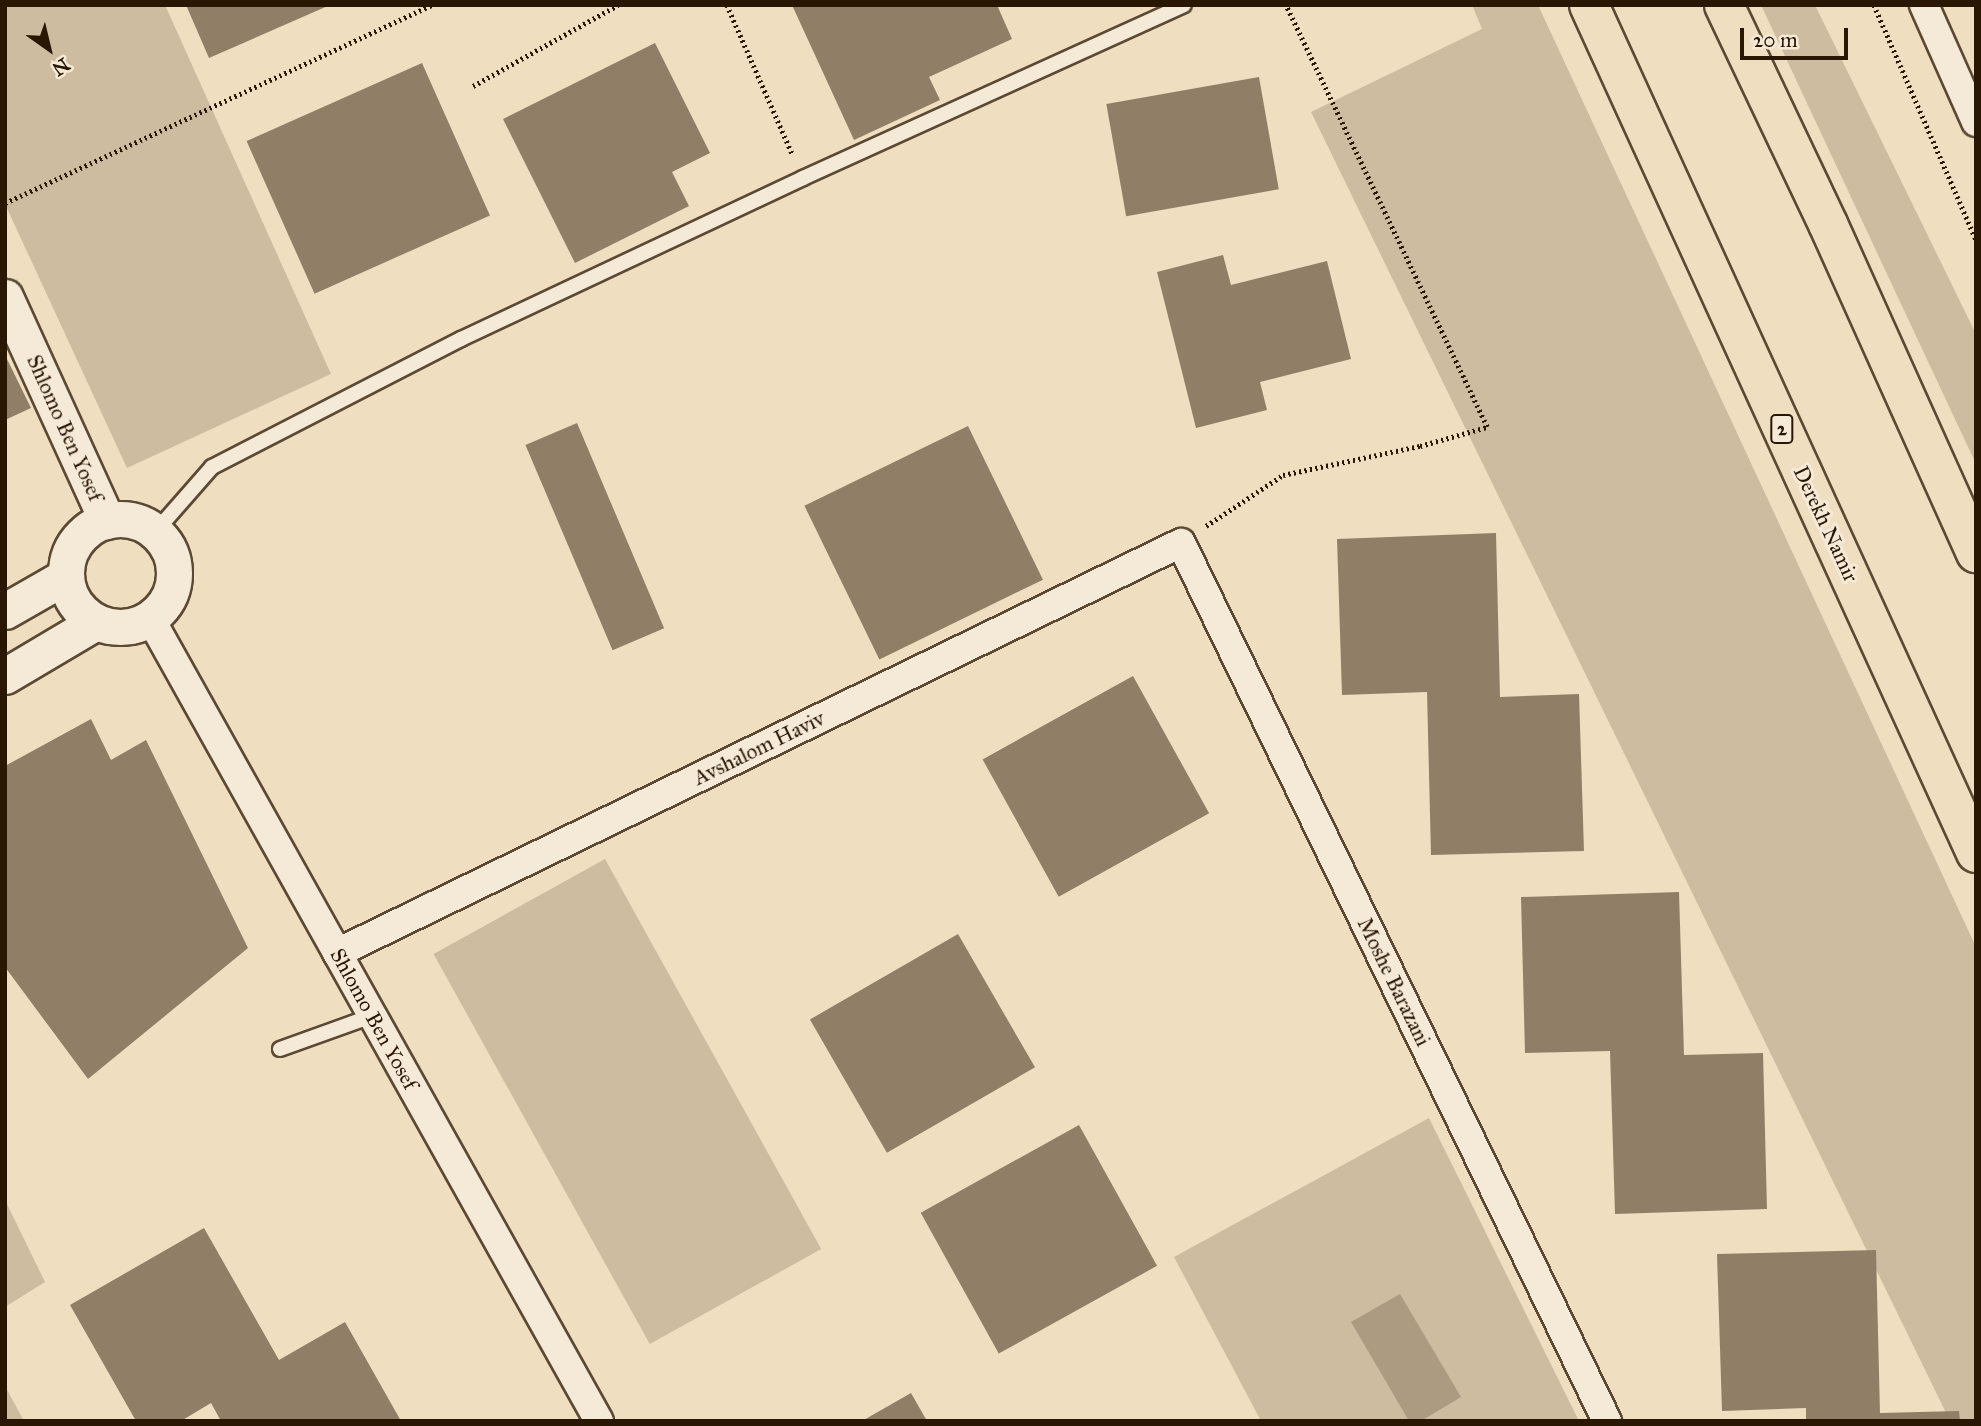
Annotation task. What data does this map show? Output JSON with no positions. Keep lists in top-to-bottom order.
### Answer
{
  "streets": {
    "highway": ["2", "Derekh Namir"],
    "street": ["Shlomo Ben Yosef", "Avshalom Haviv", "Moshe Barazani"]
  },
  "crossings": [
    ["Shlomo Ben Yosef", "Avshalom Haviv"],
    ["Avshalom Haviv", "Moshe Barazani"]
  ],
  "scale_bar": "20 m",
  "north": "bottom right"
}
